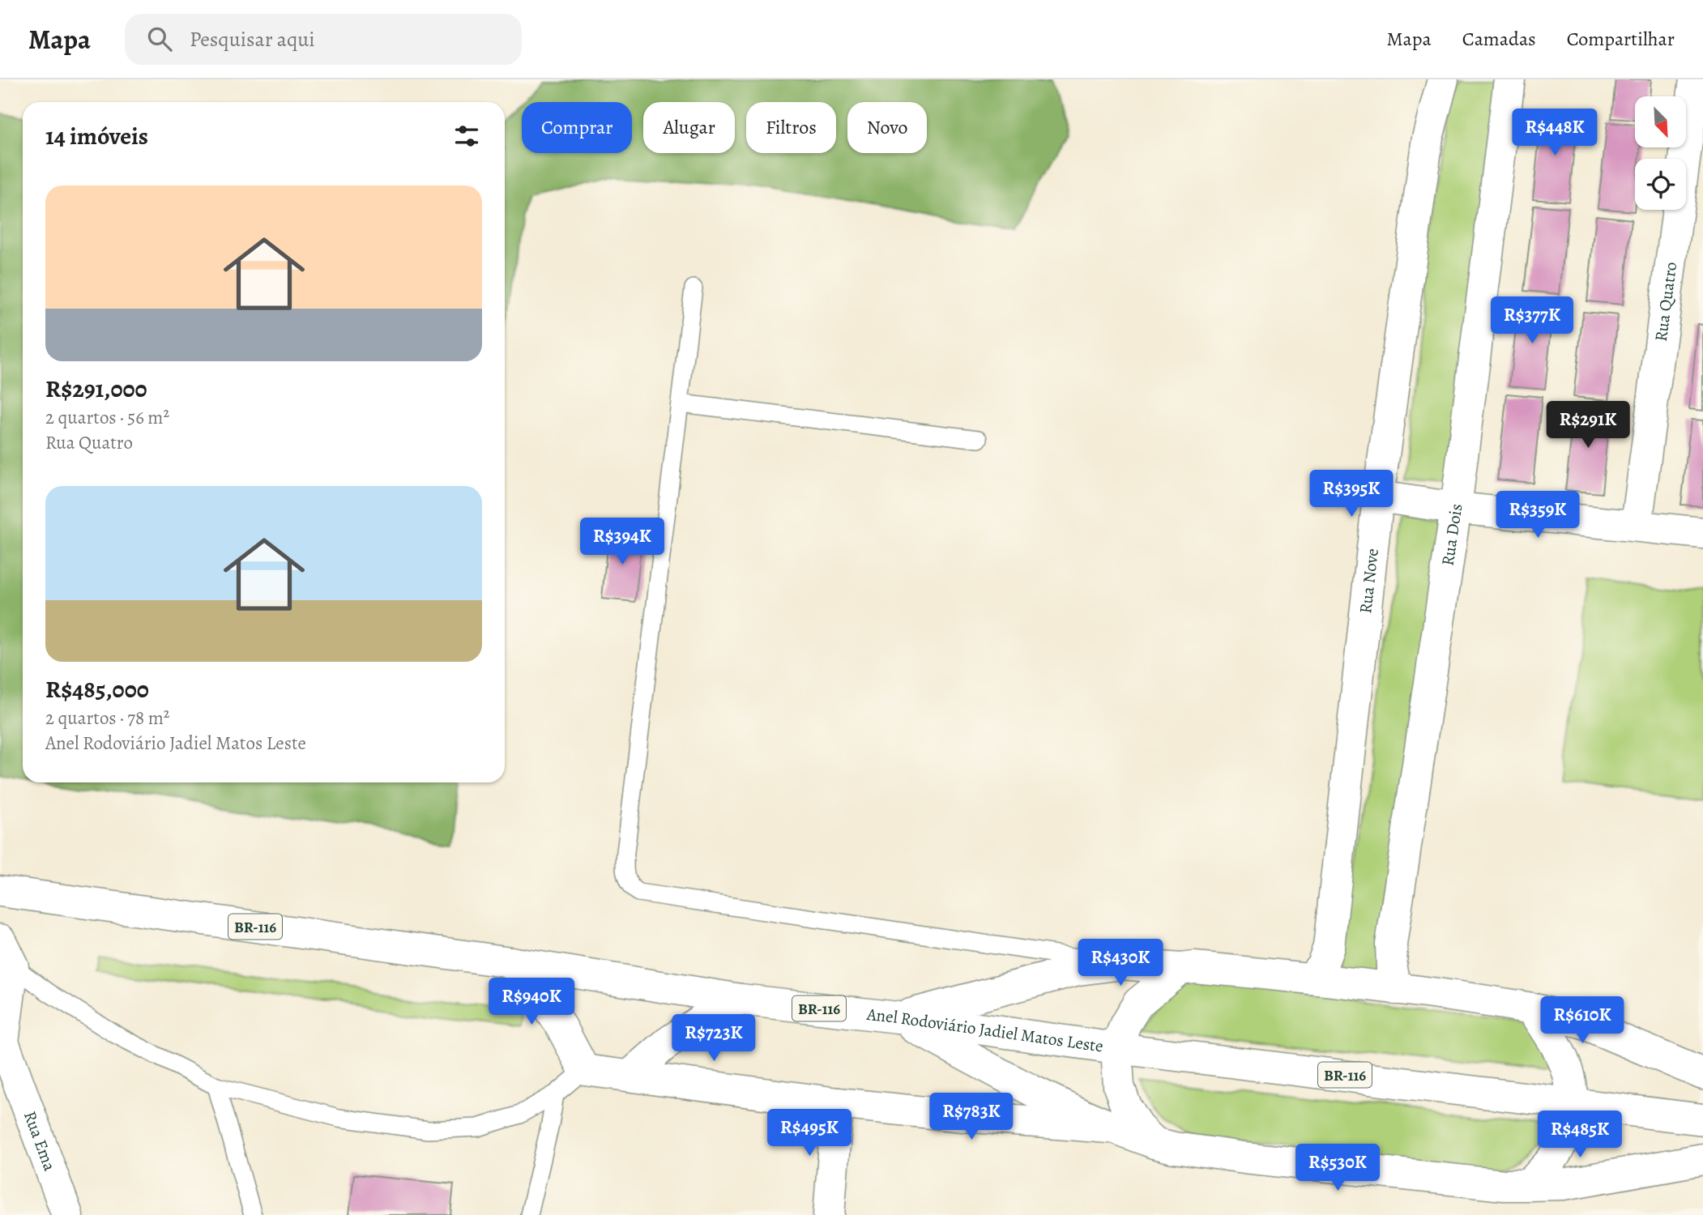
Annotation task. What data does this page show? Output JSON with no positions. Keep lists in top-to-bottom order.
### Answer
{
  "streets": {
    "main road": [
      "Rua Quatro",
      "Rua Dois",
      "Rua Nove",
      "BR-116",
      "Anel Rodoviário Jadiel Matos Leste",
      "Rua Ema"
    ]
  },
  "north": "bottom right",
  "page": {
    "header": "Mapa",
    "search": "Pesquisar aqui",
    "nav": ["Mapa", "Camadas", "Compartilhar"],
    "chip": [
      "Comprar",
      "Alugar",
      "Filtros",
      "Novo"
    ],
    "heading": "14 imóveis",
    "price": [
      "R$448K",
      "R$377K",
      "R$291K",
      "R$395K",
      "R$359K",
      "R$394K",
      "R$430K",
      "R$940K",
      "R$610K",
      "R$723K",
      "R$783K",
      "R$495K",
      "R$485K",
      "R$530K"
    ],
    "list": [
      {
        "name": "R$291,000",
        "note": "2 quartos · 56 m² · Rua Quatro"
      },
      {
        "name": "R$485,000",
        "note": "2 quartos · 78 m² · Anel Rodoviário Jadiel Matos Leste"
      }
    ]
  }
}
